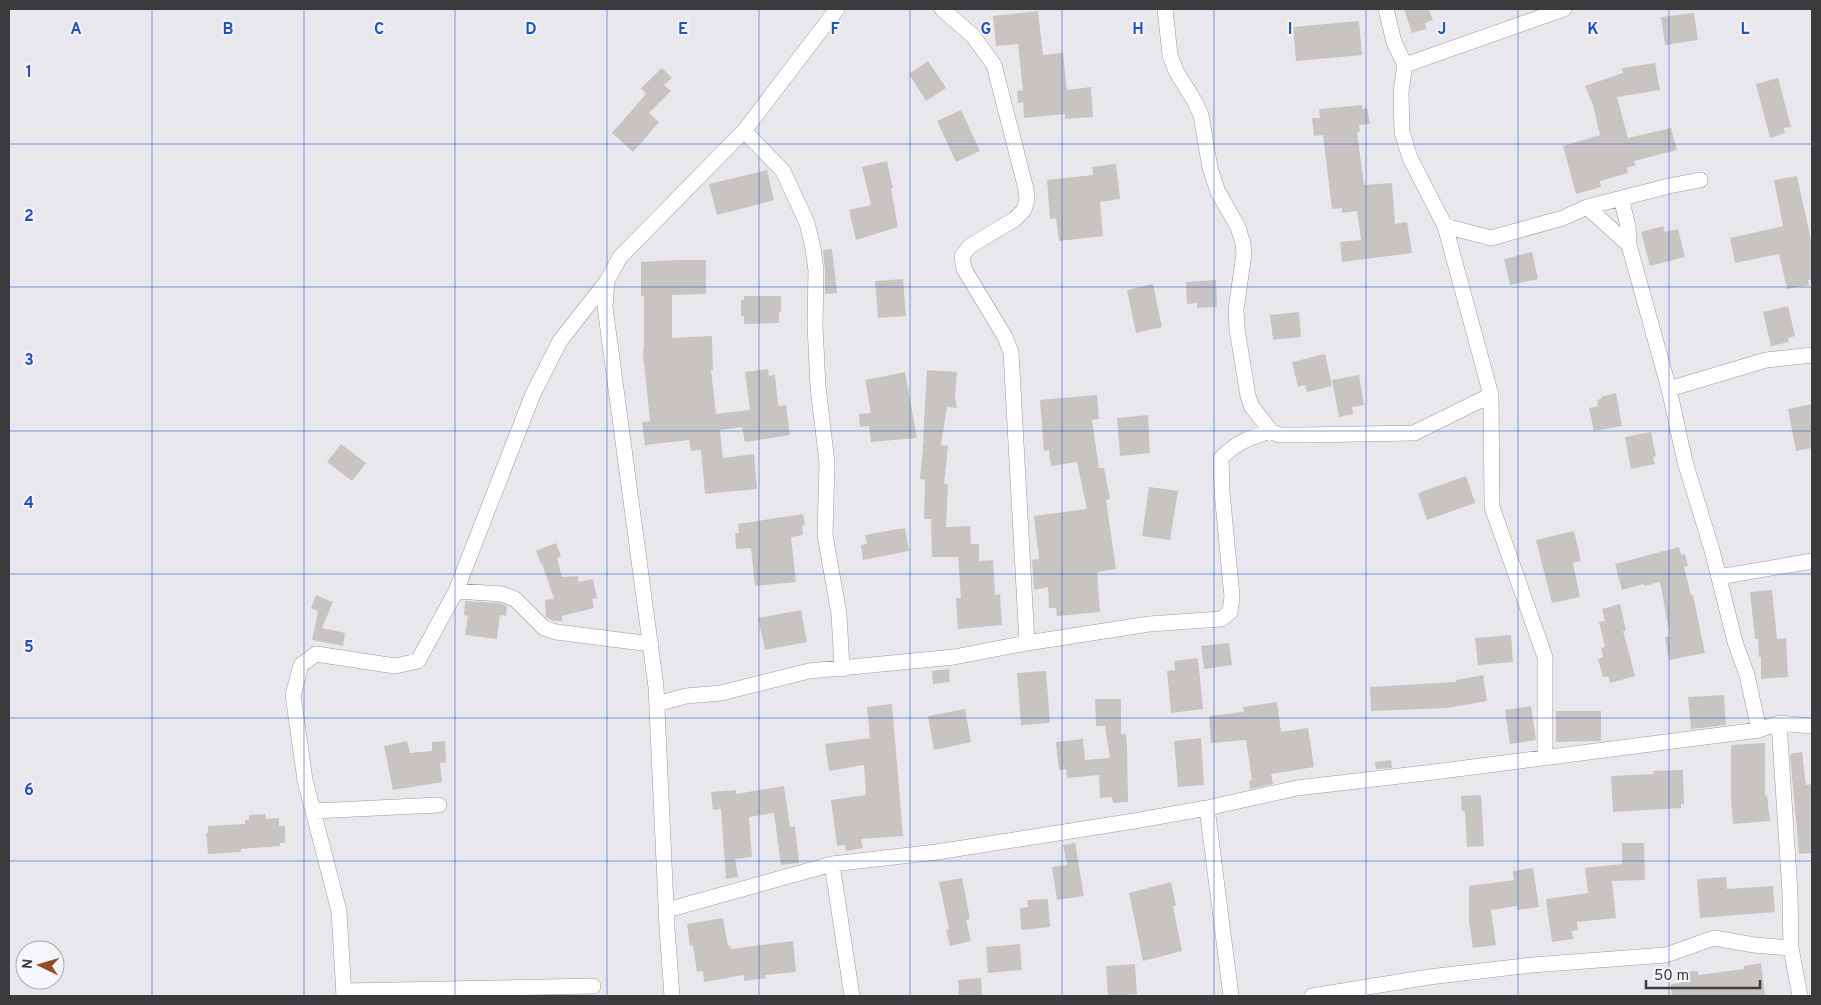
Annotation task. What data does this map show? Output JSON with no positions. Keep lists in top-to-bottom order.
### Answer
{
  "scale_bar": "50 m",
  "north": "left",
  "grid": {
    "columns": [
      "A",
      "B",
      "C",
      "D",
      "E",
      "F",
      "G",
      "H",
      "I",
      "J",
      "K",
      "L"
    ],
    "rows": [
      "1",
      "2",
      "3",
      "4",
      "5",
      "6"
    ]
  }
}
